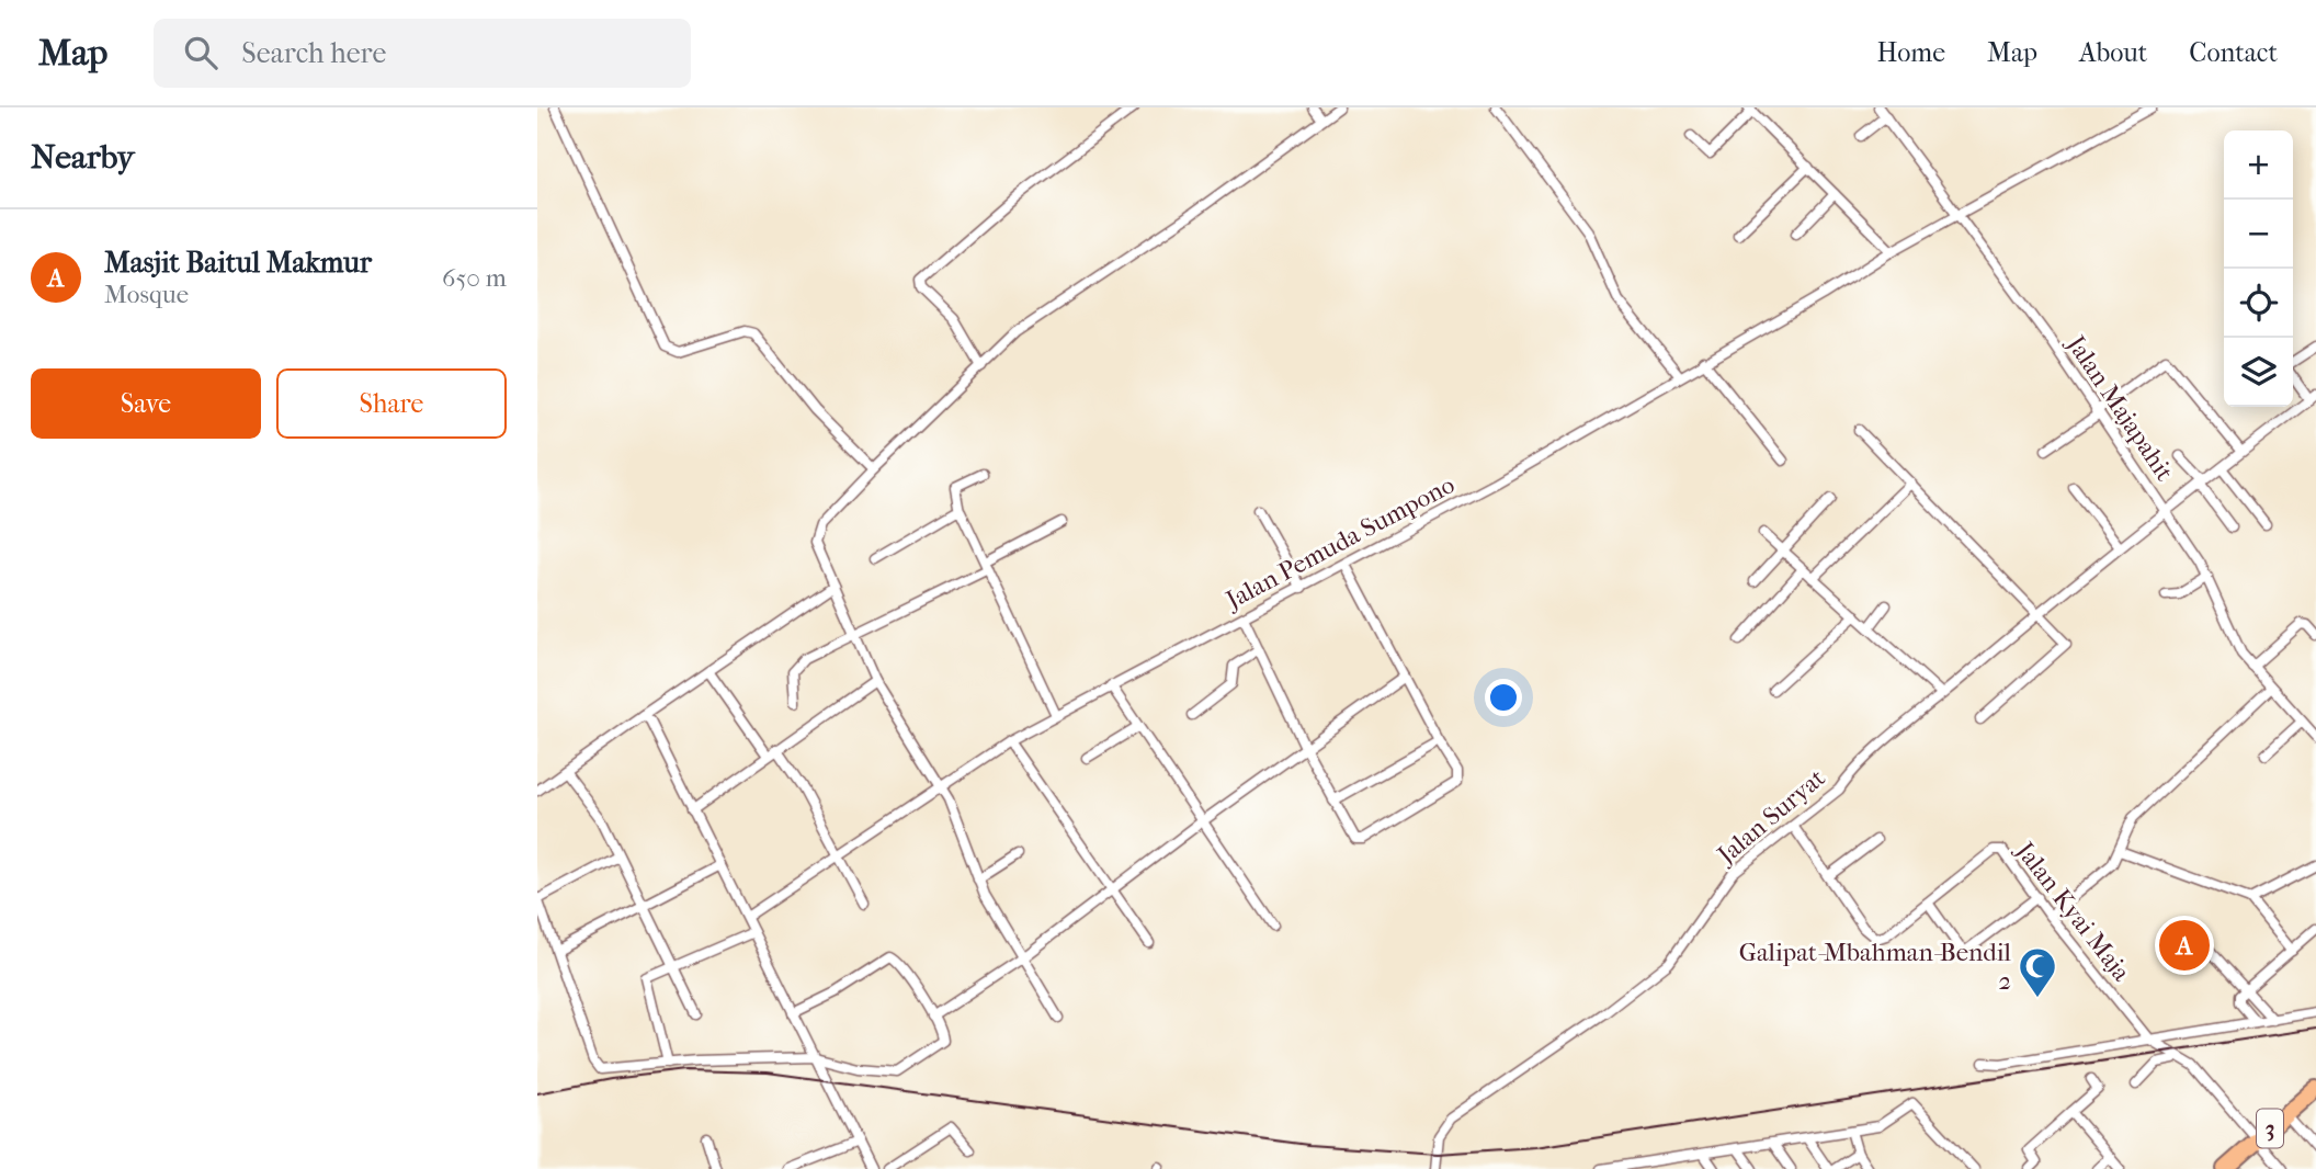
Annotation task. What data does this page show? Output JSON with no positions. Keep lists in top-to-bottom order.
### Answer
{
  "streets": {
    "highway": ["3"],
    "street": [
      "Jalan Majapahit",
      "Jalan Pemuda Sumpono",
      "Jalan Suryat",
      "Jalan Kyai Maja"
    ]
  },
  "crossings": [
    ["Jalan Majapahit", "Jalan Pemuda Sumpono"],
    ["Jalan Majapahit", "Jalan Suryat"],
    ["Jalan Suryat", "Jalan Kyai Maja"],
    ["Jalan Kyai Maja", "3"]
  ],
  "places": {
    "mosque": ["Galipat-Mbahman-Bendil 2"]
  },
  "page": {
    "header": "Map",
    "search": "Search here",
    "nav": [
      "Home",
      "Map",
      "About",
      "Contact"
    ],
    "heading": "Nearby",
    "map_buttons": ["+", "−"],
    "list": [
      {
        "mark": "A",
        "name": "Masjit Baitul Makmur",
        "note": "Mosque",
        "value": "650 m"
      }
    ],
    "buttons": ["Save", "Share"],
    "pins": "A"
  }
}
